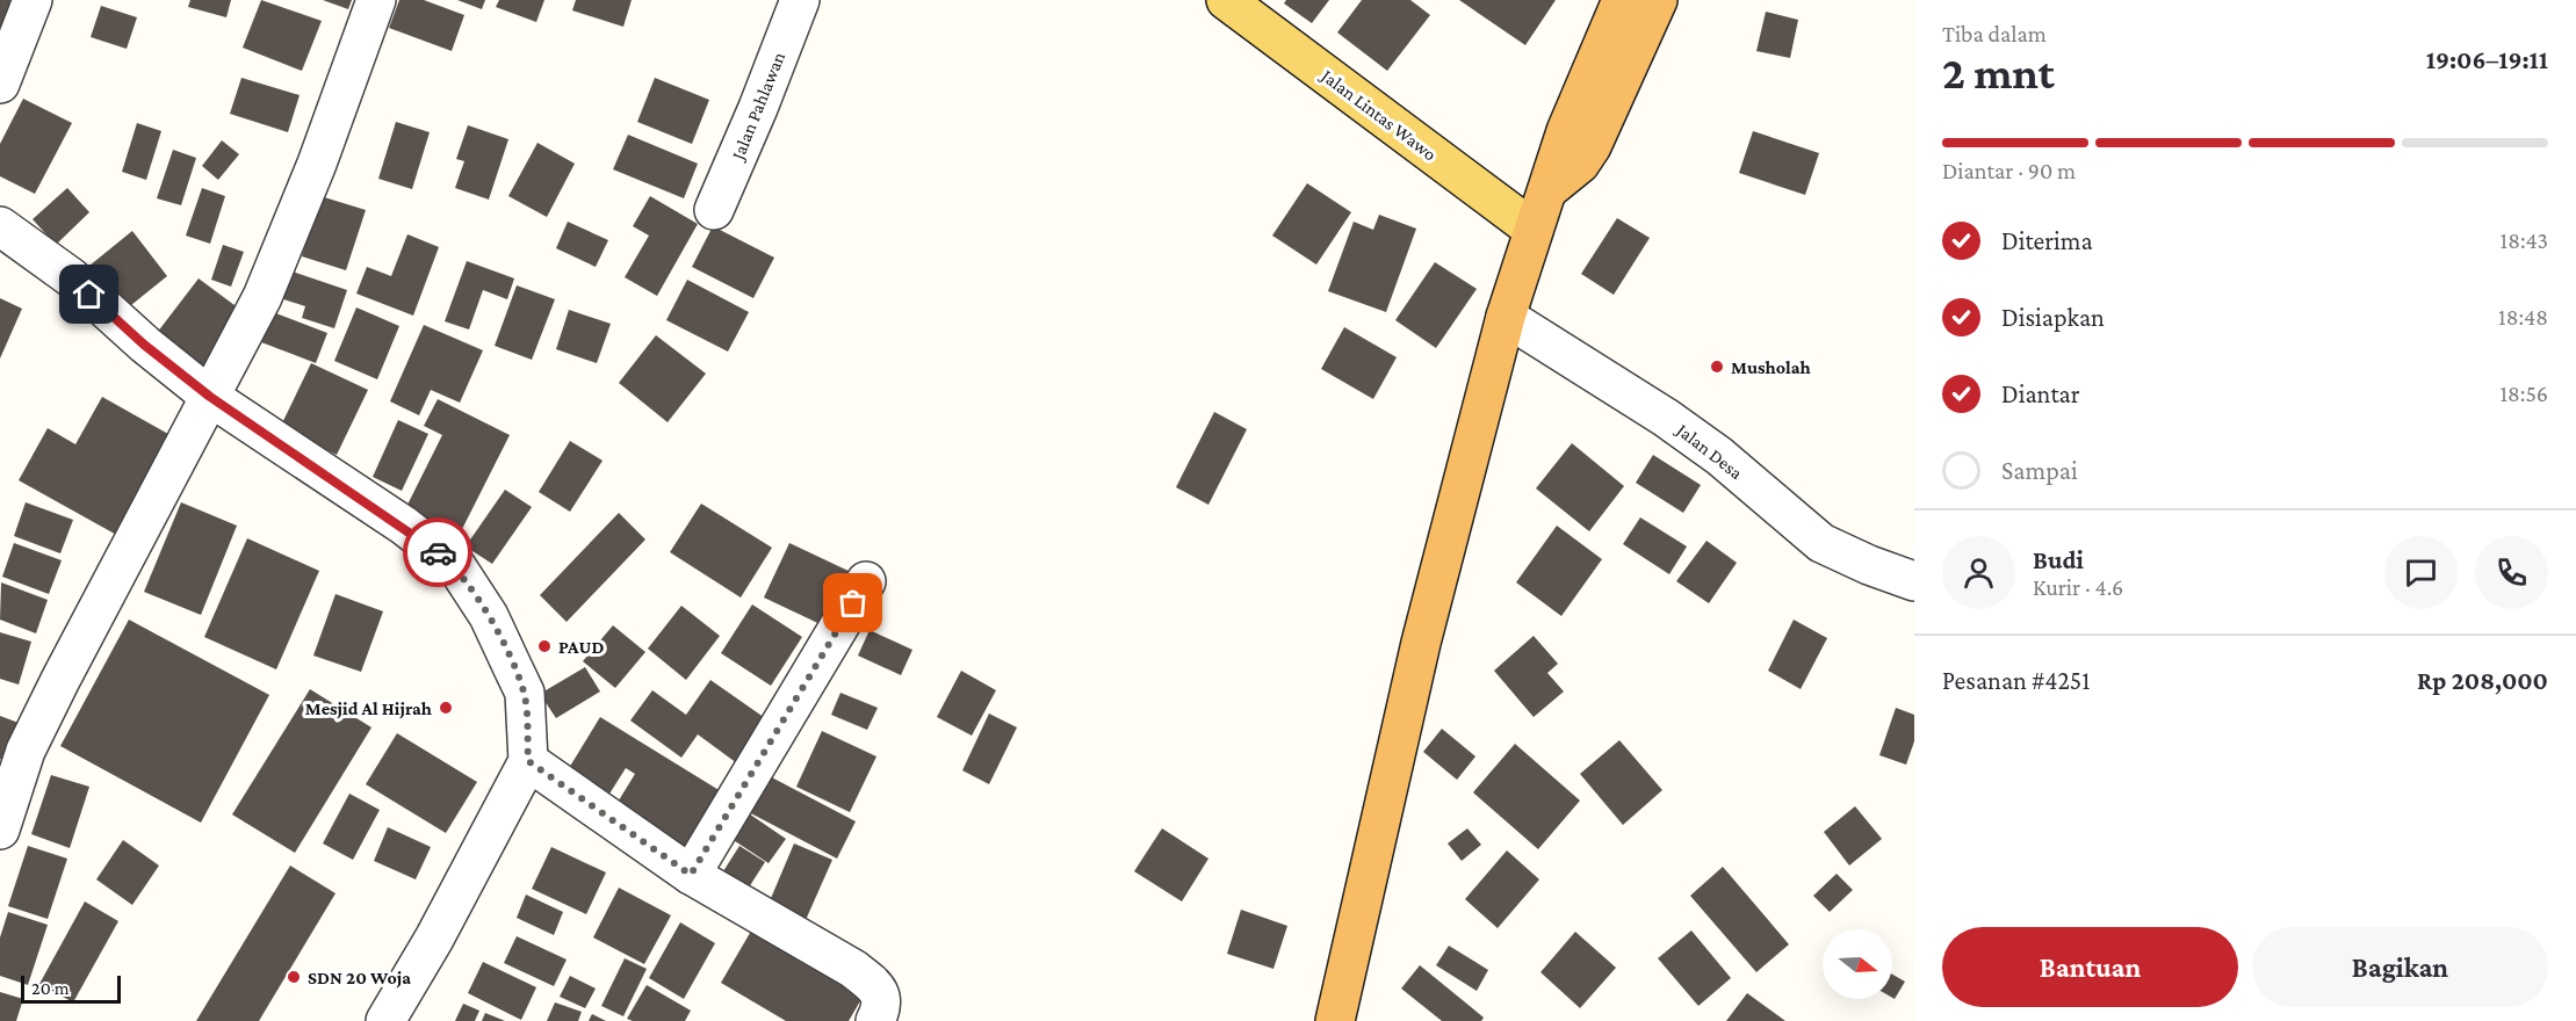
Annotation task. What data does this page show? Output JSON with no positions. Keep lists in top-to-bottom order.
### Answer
{
  "streets": {
    "main road": ["Jalan Lintas Wawo"],
    "street": ["Jalan Pahlawan", "Jalan Desa"]
  },
  "places": [
    "Musholah",
    "PAUD",
    "Mesjid Al Hijrah",
    "SDN 20 Woja"
  ],
  "scale_bar": "20 m",
  "north": "right",
  "page": {
    "heading": ["2 mnt", "Tiba dalam", "19:06–19:11"],
    "panel": [
      "Budi",
      "Kurir · 4.6",
      "Pesanan #4251",
      "Rp 208,000"
    ],
    "bar": "Diantar · 90 m",
    "list": [
      ["Diterima", "18:43"],
      ["Disiapkan", "18:48"],
      ["Diantar", "18:56"],
      "Sampai"
    ],
    "buttons": ["Bantuan", "Bagikan"],
    "scale": "20 m"
  }
}
